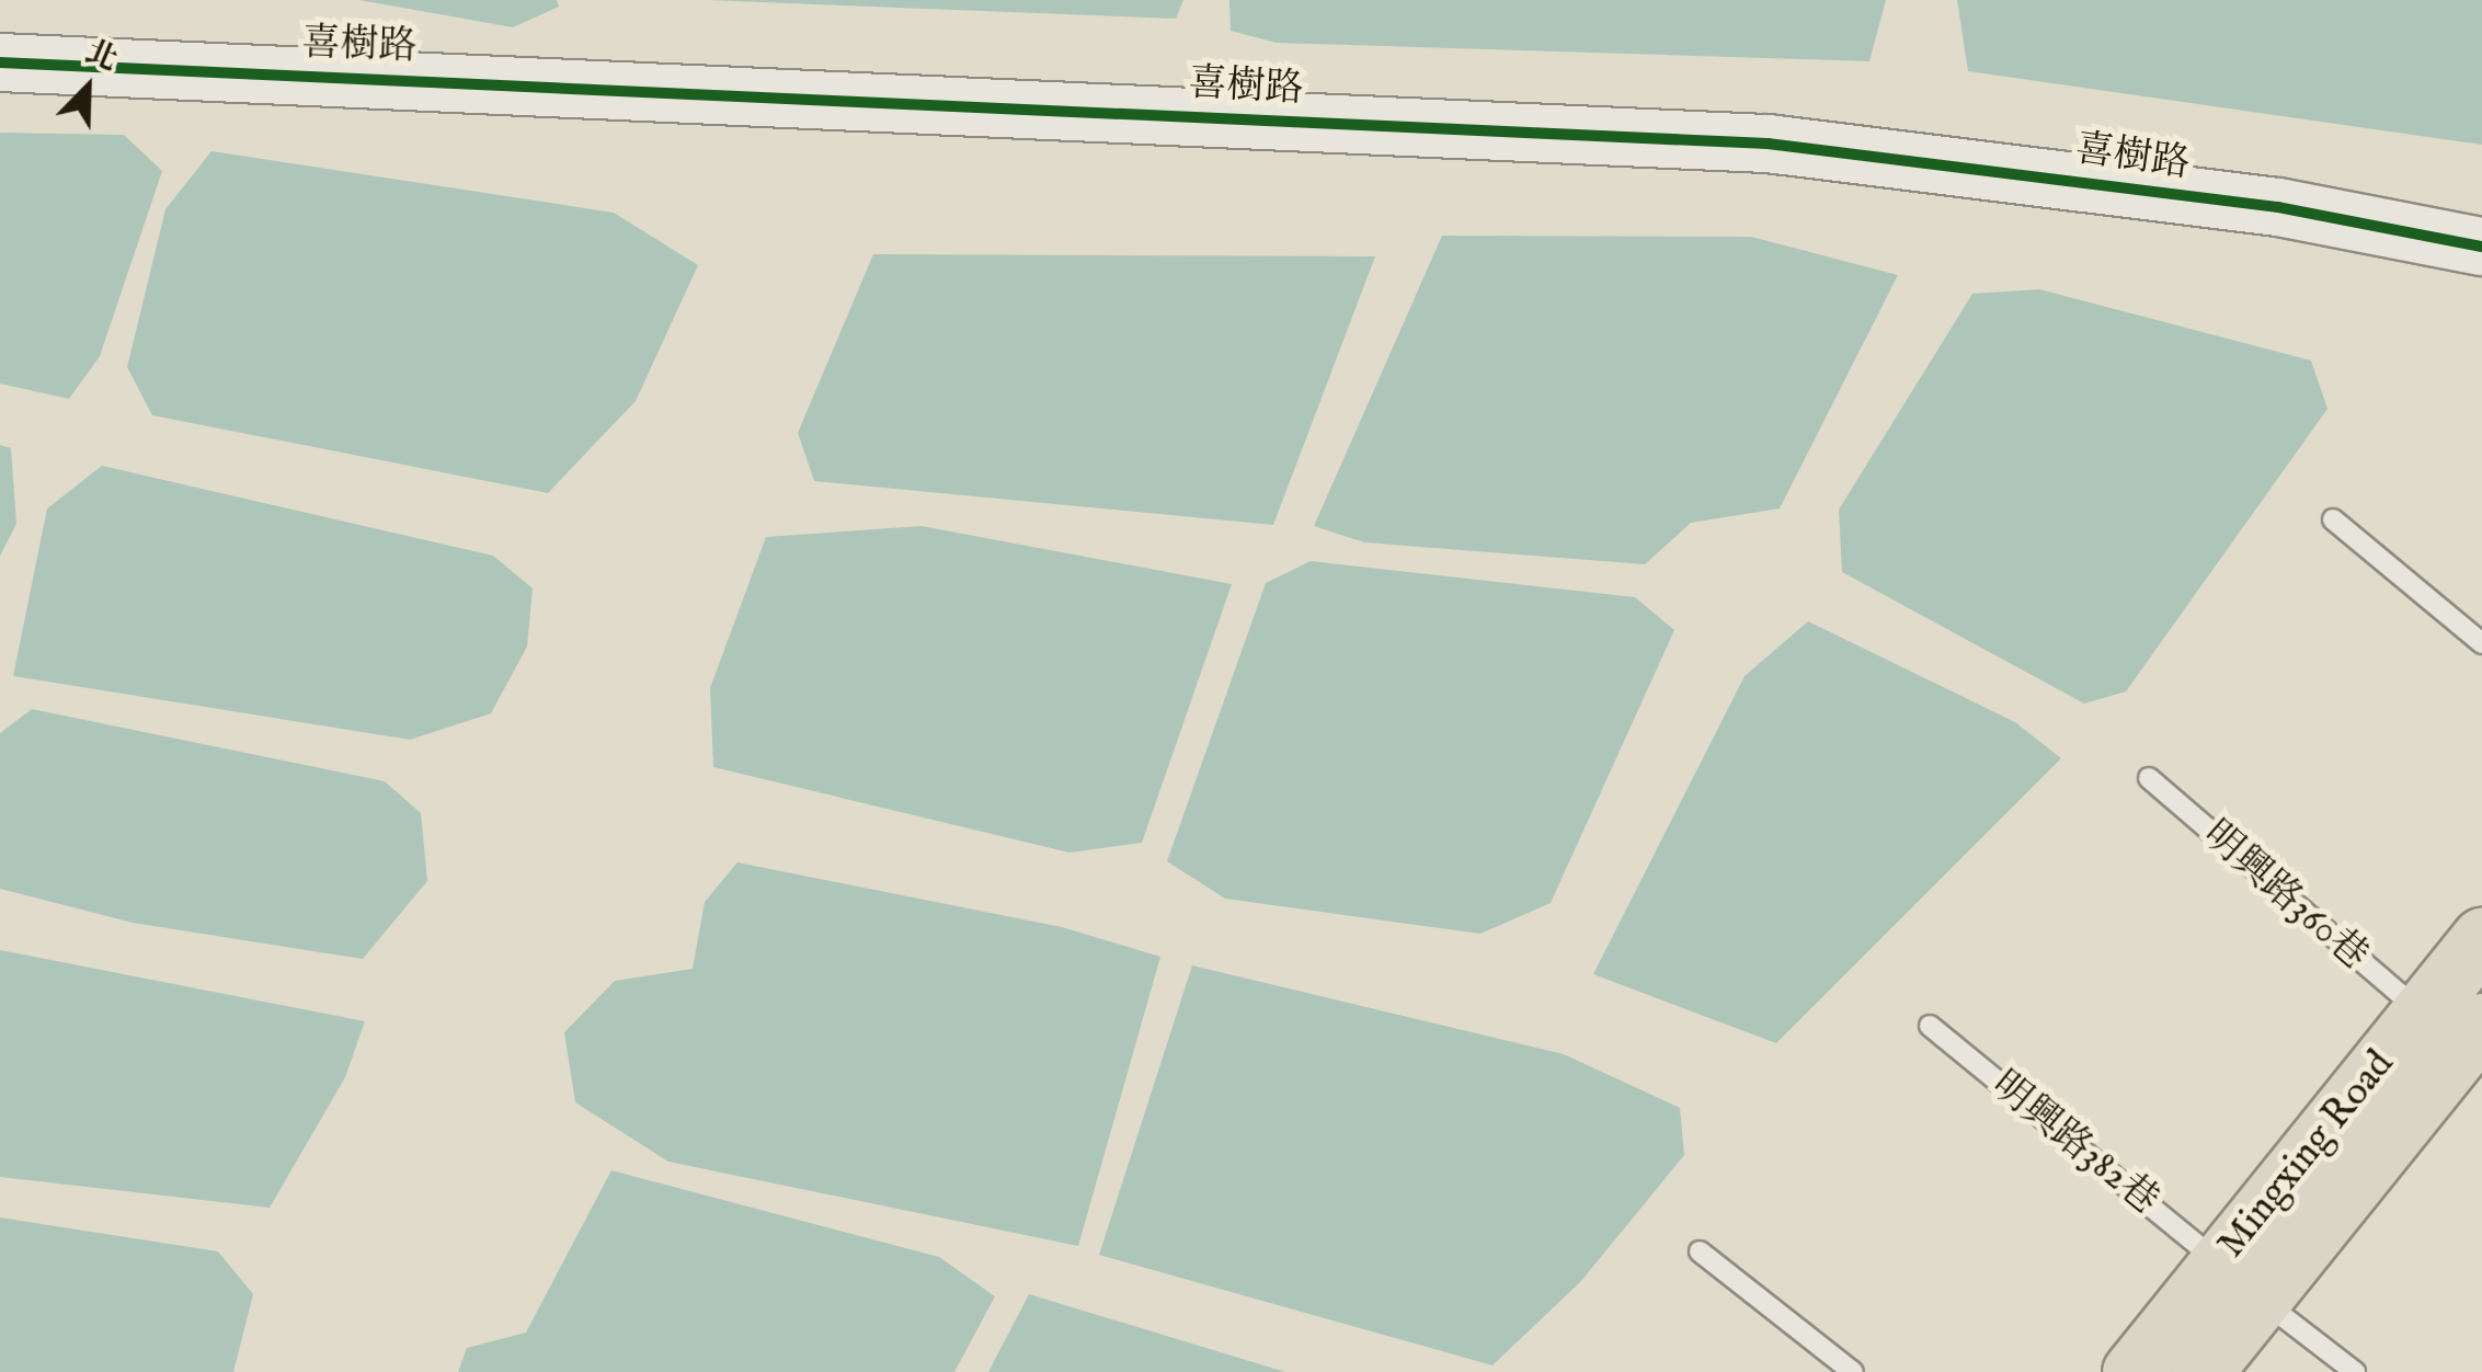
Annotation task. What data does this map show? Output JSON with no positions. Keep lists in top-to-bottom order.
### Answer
{
  "streets": {
    "main road": ["Mingxing Road"],
    "street": ["喜樹路"],
    "lane": ["明興路360巷", "明興路382巷"]
  },
  "crossings": [
    ["明興路360巷", "Mingxing Road"],
    ["明興路382巷", "Mingxing Road"]
  ],
  "north": "top right"
}
